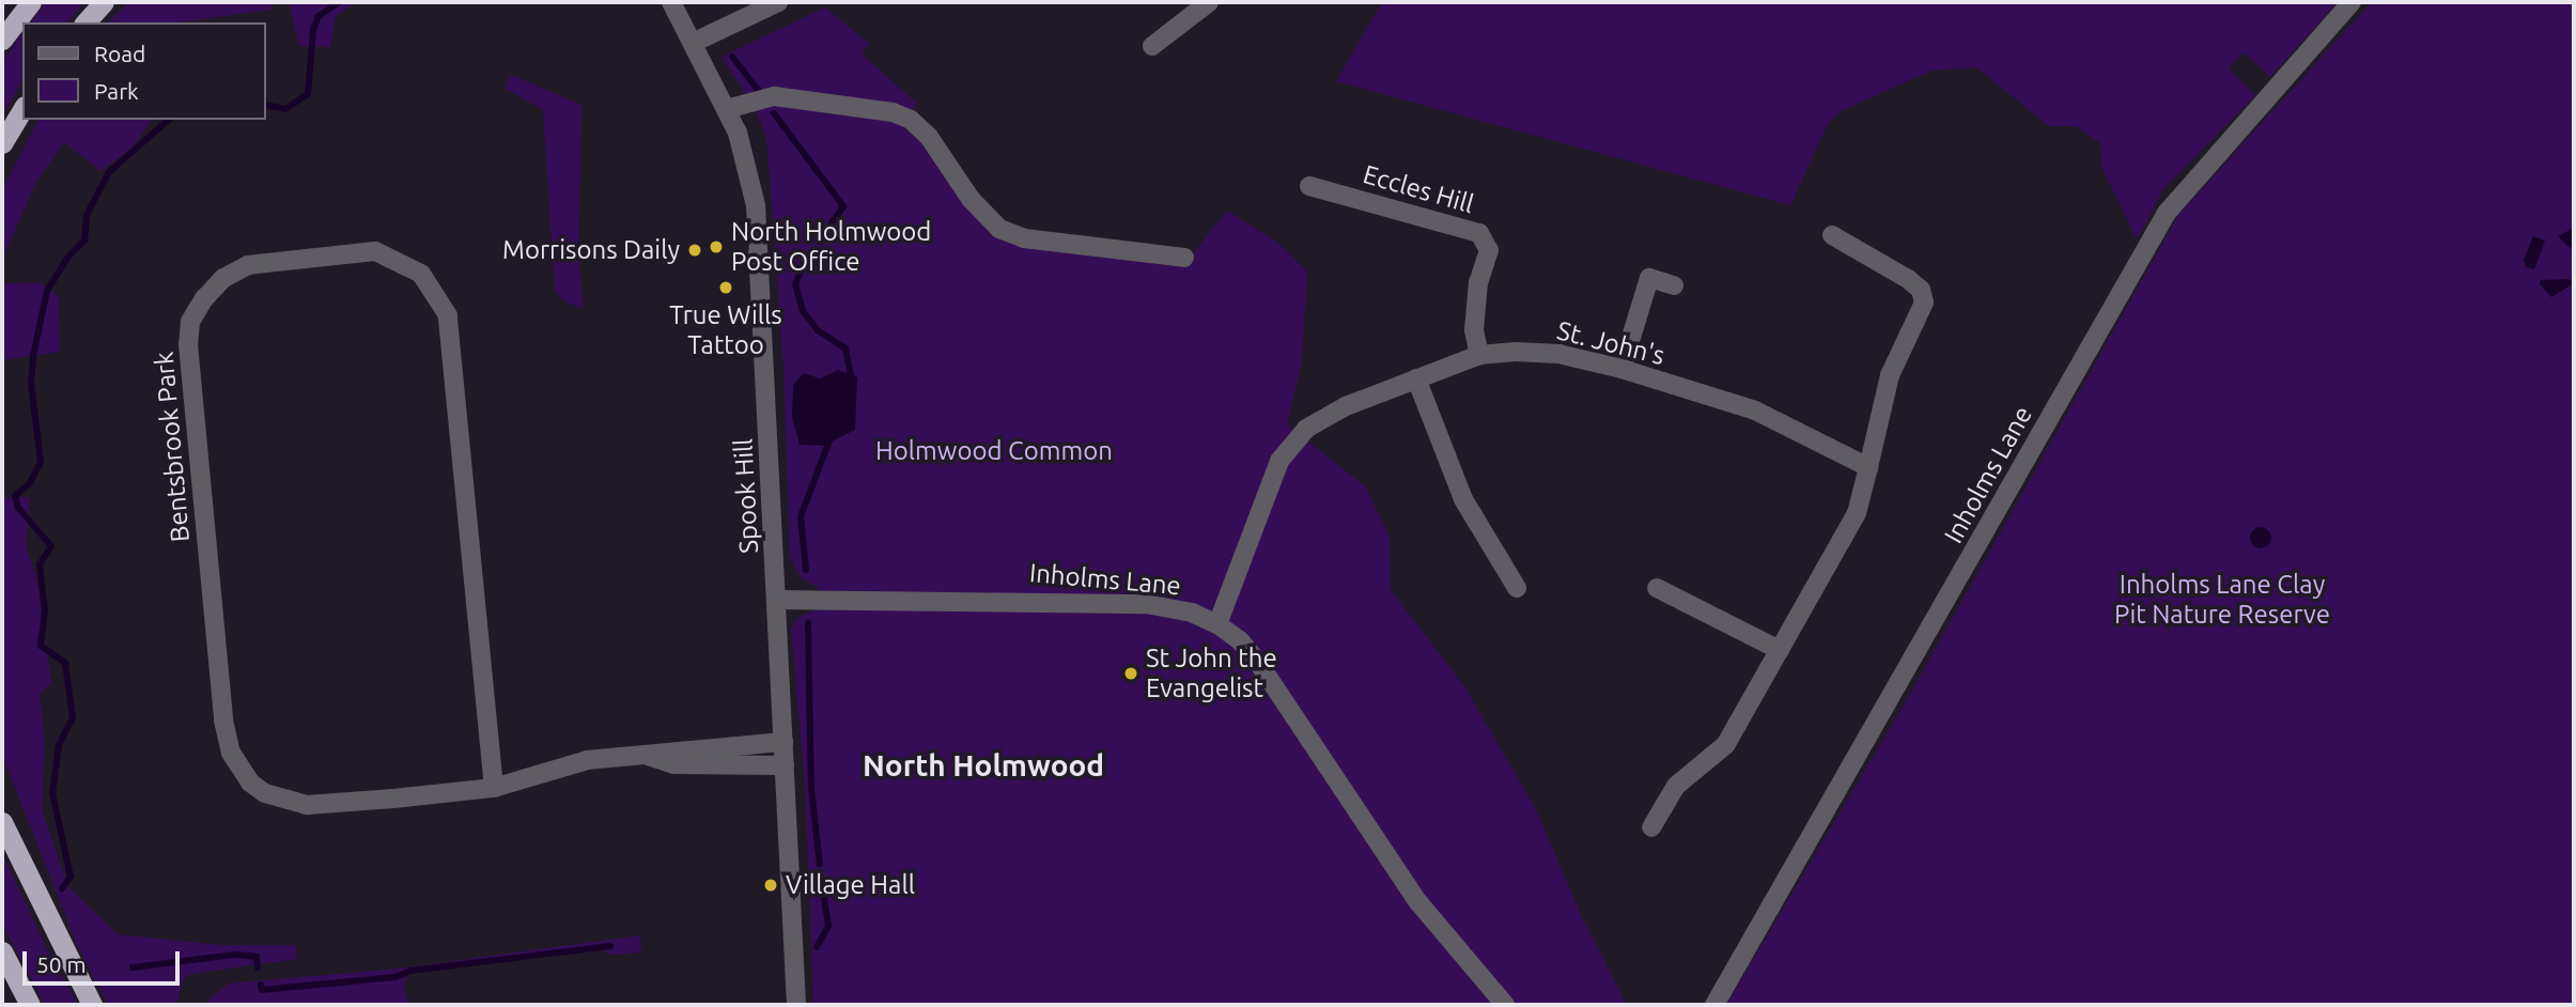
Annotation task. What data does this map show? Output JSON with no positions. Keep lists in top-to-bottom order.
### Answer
{
  "streets": {
    "street": [
      "Eccles Hill",
      "St. John's",
      "Bentsbrook Park",
      "Inholms Lane",
      "Spook Hill"
    ]
  },
  "crossings": [
    ["Eccles Hill", "St. John's"],
    ["St. John's", "Inholms Lane"],
    ["Bentsbrook Park", "Spook Hill"],
    ["Inholms Lane", "Spook Hill"]
  ],
  "districts": ["North Holmwood"],
  "parks": ["Holmwood Common", "Inholms Lane Clay Pit Nature Reserve"],
  "places": [
    "North Holmwood Post Office",
    "Morrisons Daily",
    "True Wills Tattoo",
    "St John the Evangelist",
    "Village Hall"
  ],
  "legend": ["Road", "Park"],
  "scale_bar": "50 m"
}
